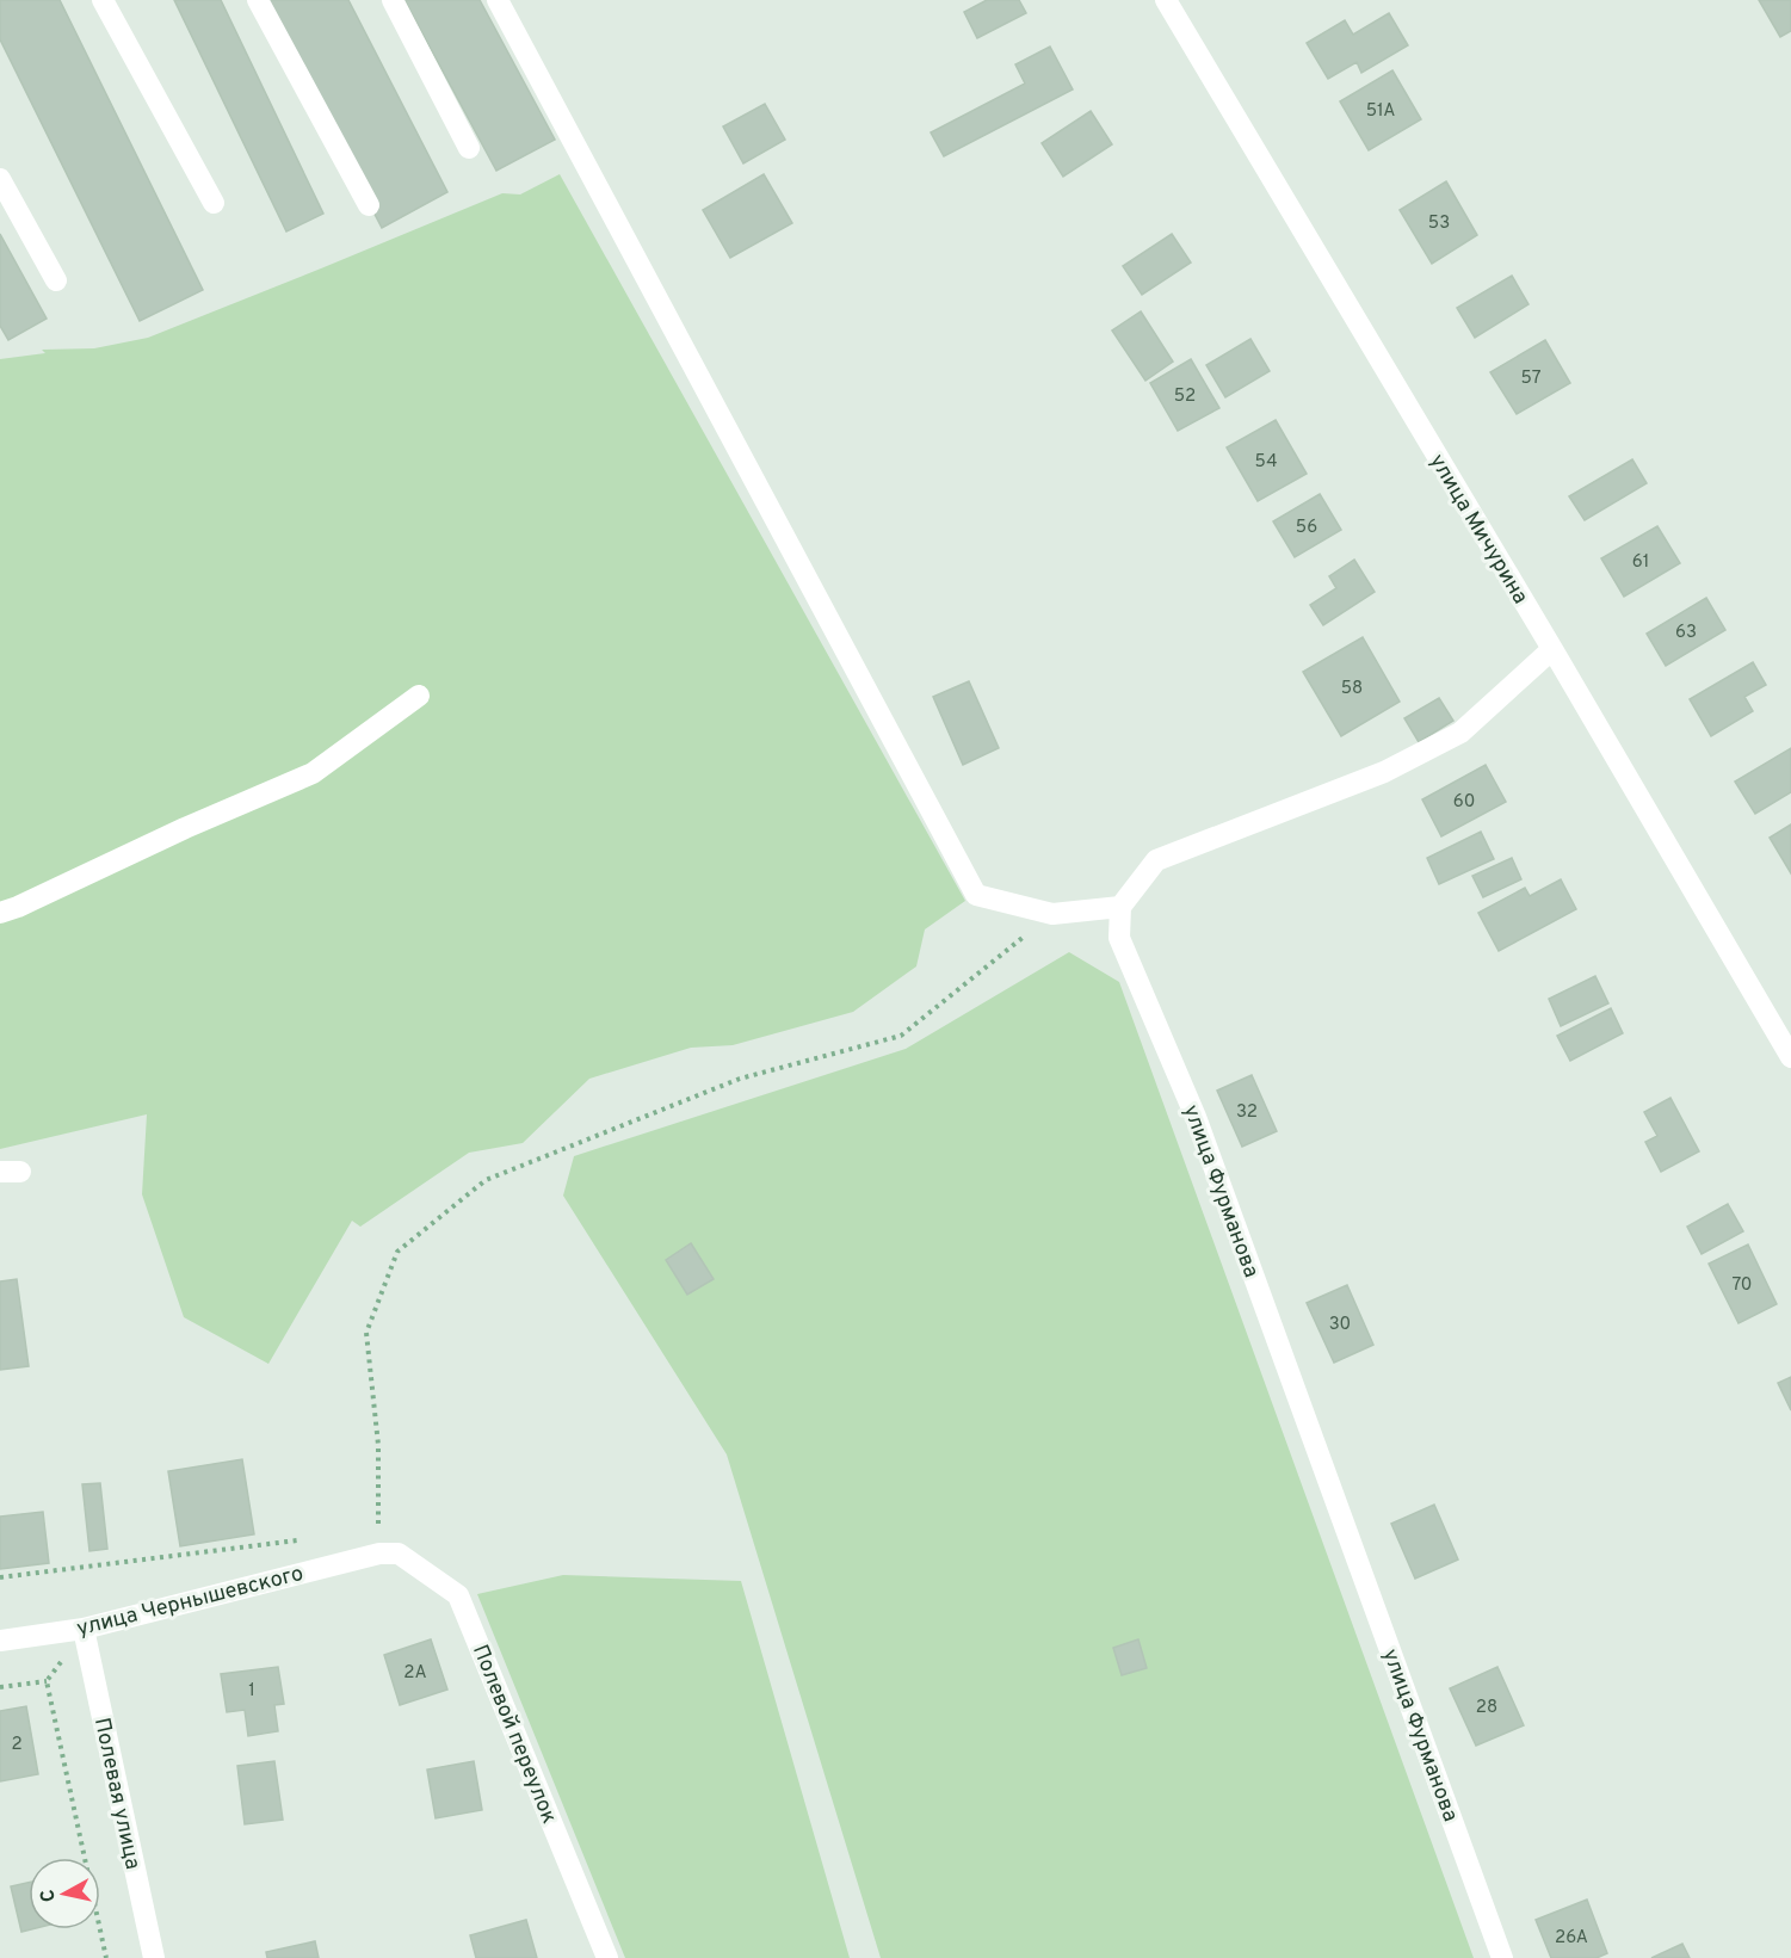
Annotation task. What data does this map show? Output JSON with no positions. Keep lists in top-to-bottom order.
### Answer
{
  "streets": {
    "street": [
      "улица Мичурина",
      "улица Фурманова",
      "улица Чернышевского",
      "Полевой переулок",
      "Полевая улица"
    ]
  },
  "crossings": [
    ["улица Чернышевского", "Полевой переулок"],
    ["улица Чернышевского", "Полевая улица"]
  ],
  "house_numbers": [
    "51А",
    "53",
    "57",
    "52",
    "54",
    "56",
    "61",
    "63",
    "58",
    "60",
    "32",
    "70",
    "30",
    "2А",
    "1",
    "28",
    "2",
    "26А"
  ],
  "north": "left"
}
